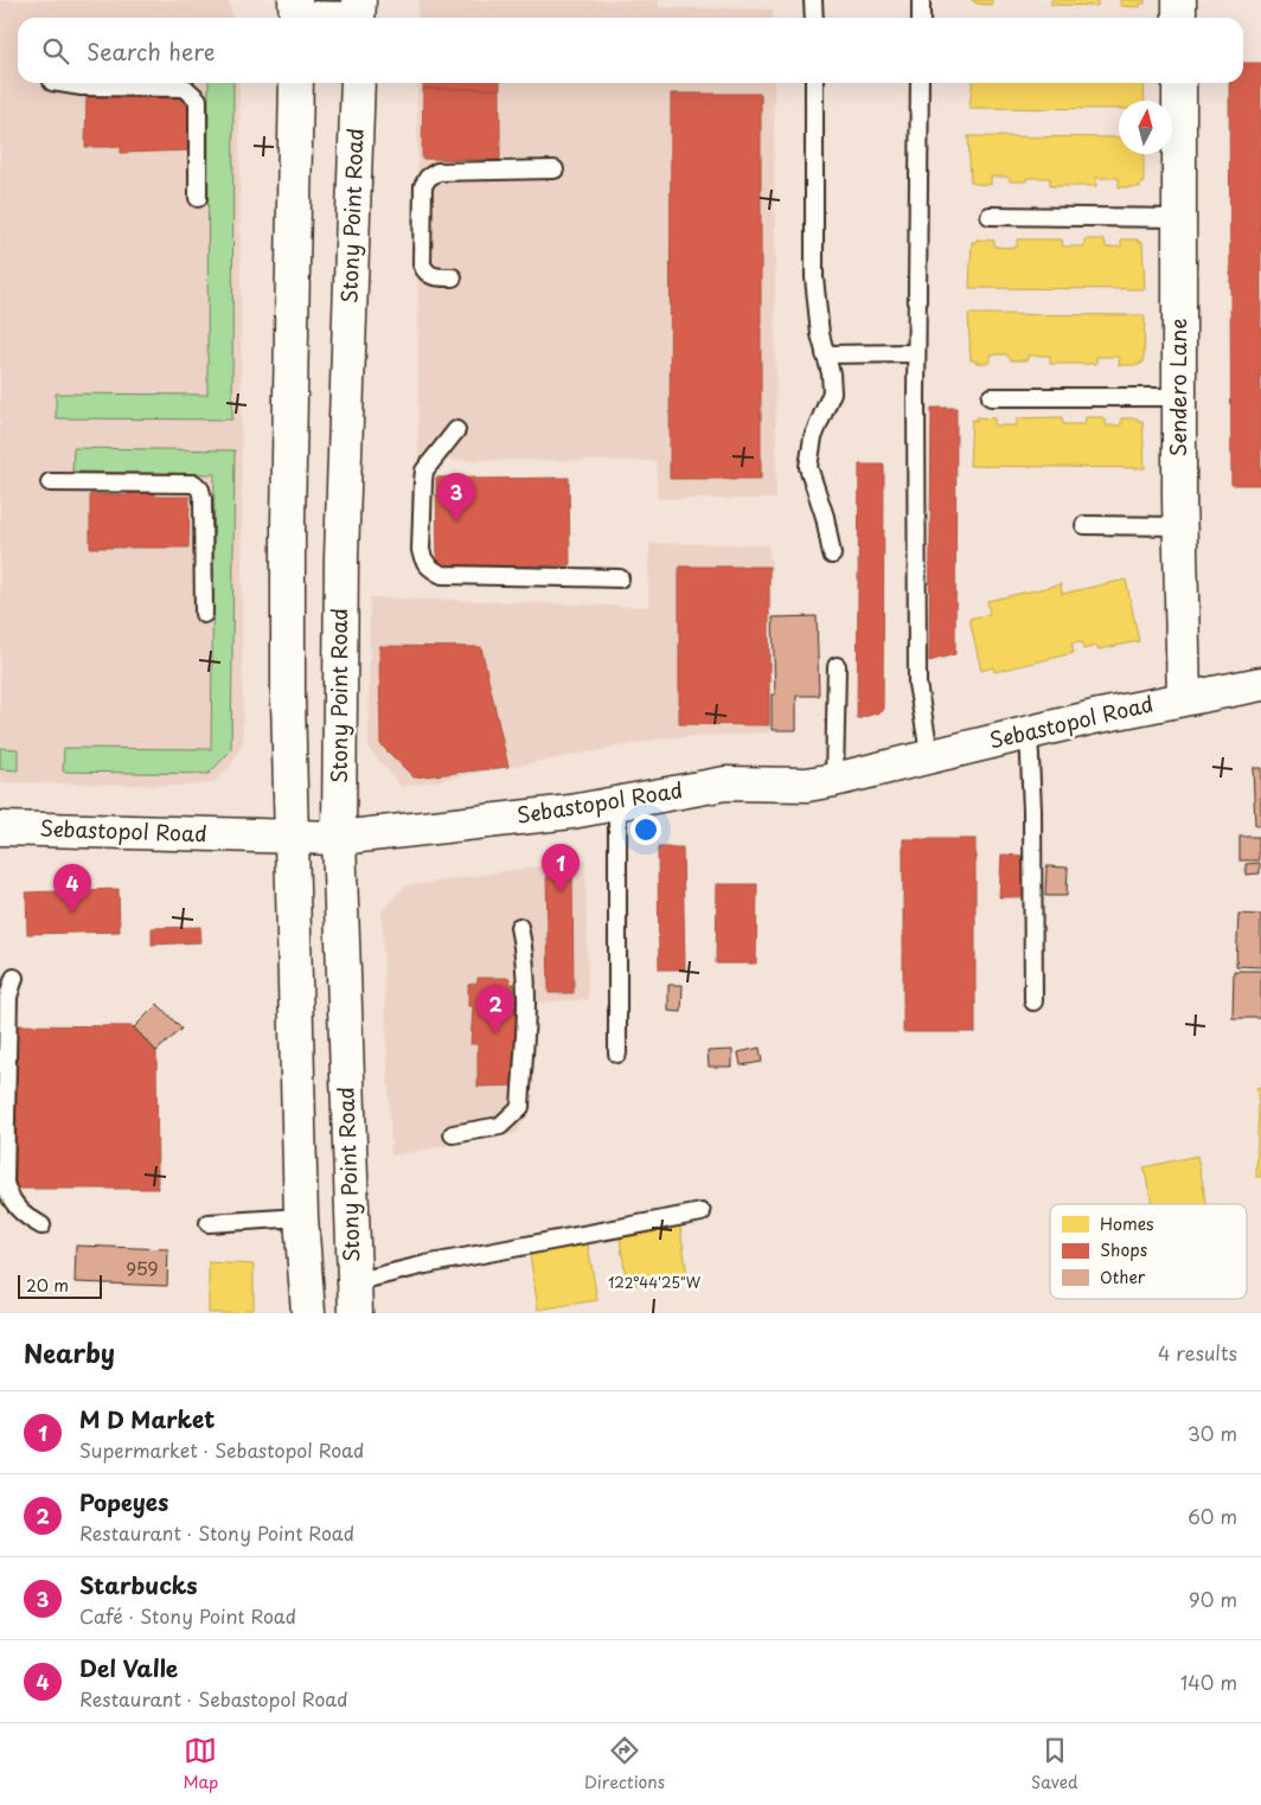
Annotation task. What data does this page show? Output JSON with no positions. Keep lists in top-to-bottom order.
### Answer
{
  "streets": {
    "main road": ["Stony Point Road", "Sendero Lane", "Sebastopol Road"]
  },
  "crossings": [
    ["Stony Point Road", "Sebastopol Road"],
    ["Sendero Lane", "Sebastopol Road"]
  ],
  "house_numbers": ["959"],
  "legend": ["Homes", "Shops", "Other"],
  "scale_bar": "20 m",
  "north": "top",
  "page": {
    "search": "Search here",
    "pins": [
      "3",
      "1",
      "4",
      "2"
    ],
    "scale": "20 m",
    "heading": ["Nearby", "4 results"],
    "list": [
      {
        "mark": "1",
        "name": "M D Market",
        "note": "Supermarket · Sebastopol Road",
        "value": "30 m"
      },
      {
        "mark": "2",
        "name": "Popeyes",
        "note": "Restaurant · Stony Point Road",
        "value": "60 m"
      },
      {
        "mark": "3",
        "name": "Starbucks",
        "note": "Café · Stony Point Road",
        "value": "90 m"
      },
      {
        "mark": "4",
        "name": "Del Valle",
        "note": "Restaurant · Sebastopol Road",
        "value": "140 m"
      }
    ],
    "nav": ["Map", "Directions", "Saved"]
  },
  "coordinates": ["122°44'25\"W"]
}
